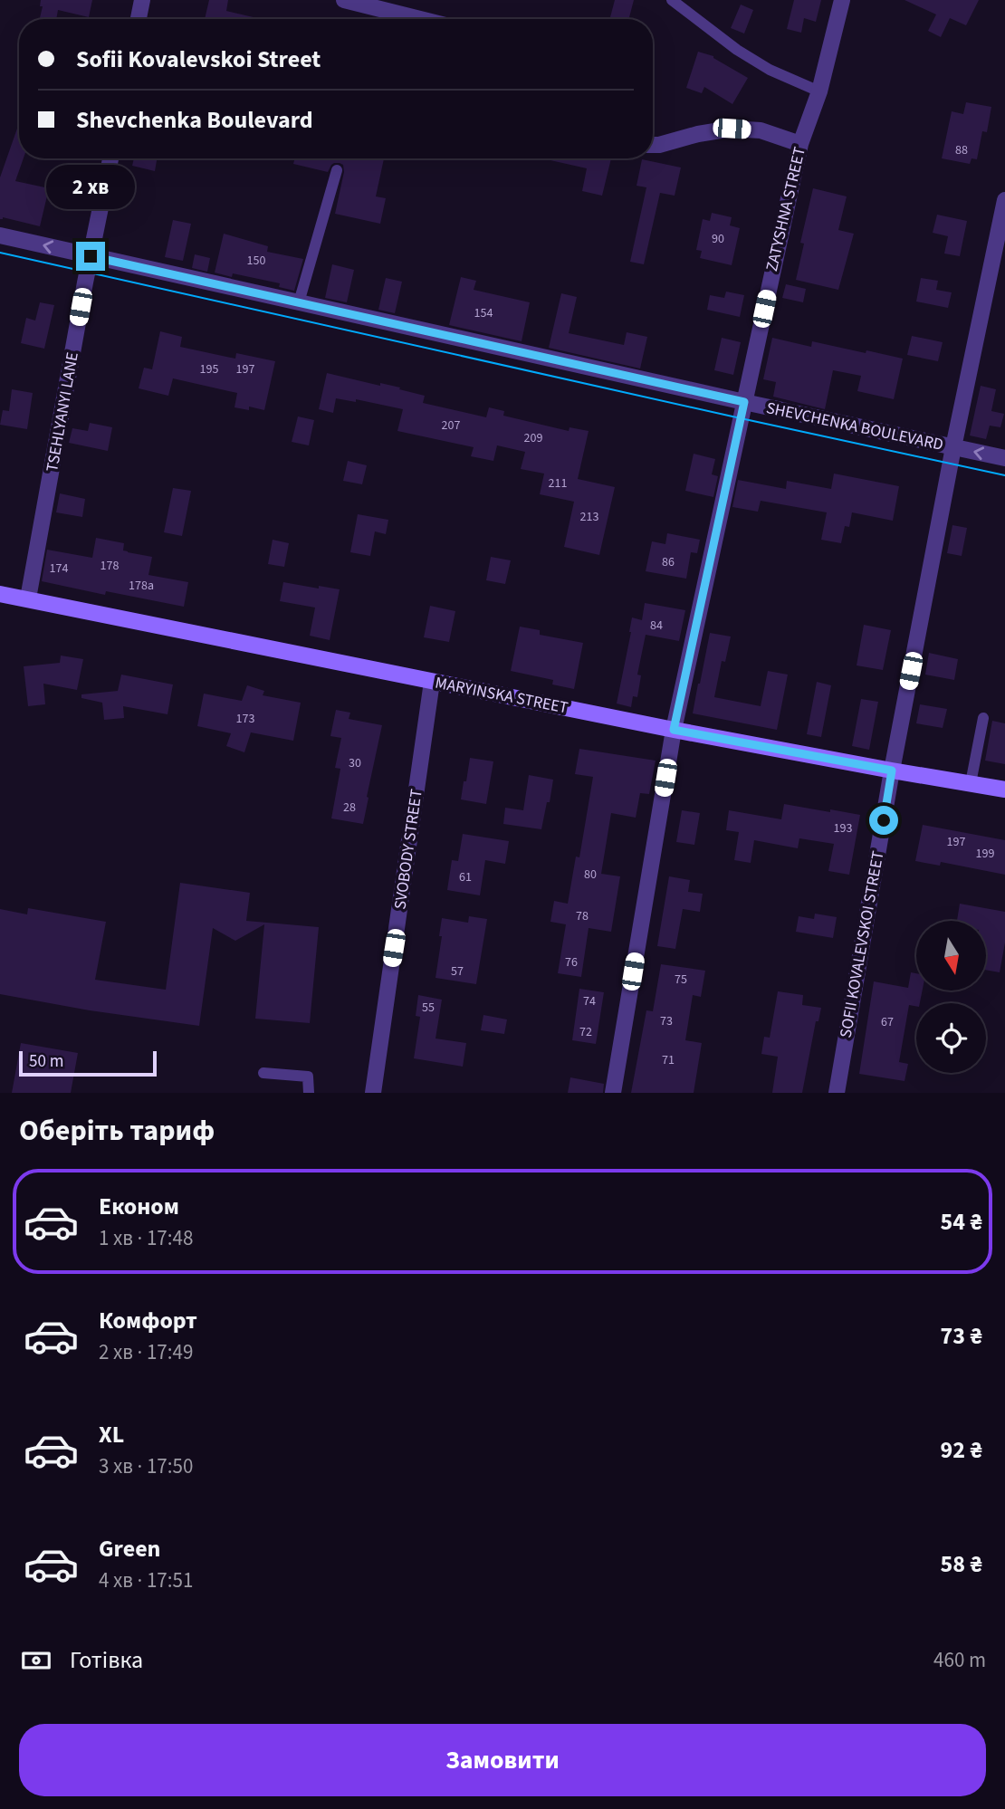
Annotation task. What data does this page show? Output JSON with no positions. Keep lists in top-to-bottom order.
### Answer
{
  "streets": {
    "street": [
      "ZATYSHNA STREET",
      "TSEHLYANYI LANE",
      "SHEVCHENKA BOULEVARD",
      "MARYINSKA STREET",
      "SVOBODY STREET",
      "SOFII KOVALEVSKOI STREET"
    ]
  },
  "crossings": [
    ["ZATYSHNA STREET", "SHEVCHENKA BOULEVARD"],
    ["ZATYSHNA STREET", "MARYINSKA STREET"],
    ["TSEHLYANYI LANE", "SHEVCHENKA BOULEVARD"],
    ["TSEHLYANYI LANE", "MARYINSKA STREET"],
    ["SHEVCHENKA BOULEVARD", "SOFII KOVALEVSKOI STREET"],
    ["MARYINSKA STREET", "SVOBODY STREET"],
    ["MARYINSKA STREET", "SOFII KOVALEVSKOI STREET"]
  ],
  "house_numbers": [
    "88",
    "90",
    "150",
    "154",
    "195",
    "197",
    "207",
    "209",
    "211",
    "213",
    "86",
    "178",
    "174",
    "178а",
    "84",
    "173",
    "30",
    "28",
    "193",
    "197",
    "199",
    "80",
    "61",
    "78",
    "76",
    "57",
    "75",
    "74",
    "55",
    "73",
    "67",
    "72",
    "71"
  ],
  "scale_bar": "50 m",
  "north": "bottom",
  "page": {
    "banner": ["Sofii Kovalevskoi Street", "Shevchenka Boulevard"],
    "bubble": "2 хв",
    "scale": "50 m",
    "heading": "Оберіть тариф",
    "list": [
      {
        "name": "Економ",
        "note": "1 хв · 17:48",
        "value": "54 ₴"
      },
      {
        "name": "Комфорт",
        "note": "2 хв · 17:49",
        "value": "73 ₴"
      },
      {
        "name": "XL",
        "note": "3 хв · 17:50",
        "value": "92 ₴"
      },
      {
        "name": "Green",
        "note": "4 хв · 17:51",
        "value": "58 ₴"
      }
    ],
    "pay": ["Готівка", "460 m"],
    "buttons": "Замовити"
  }
}
